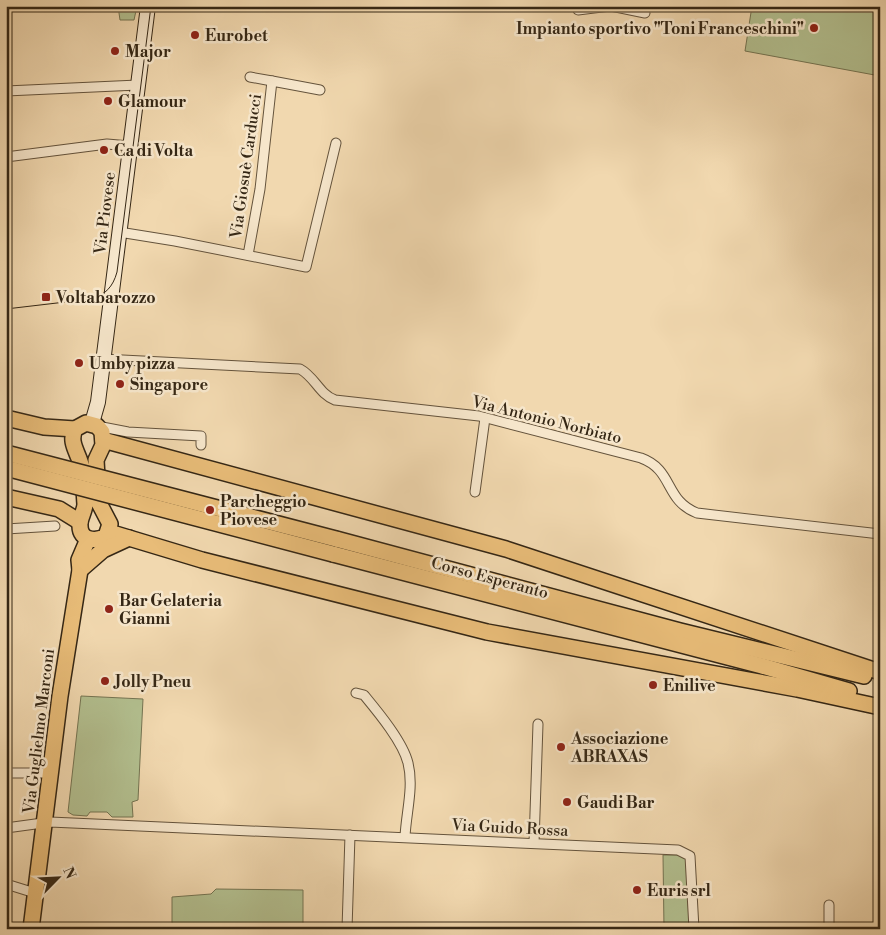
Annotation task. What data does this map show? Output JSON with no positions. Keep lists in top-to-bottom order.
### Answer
{
  "streets": {
    "main road": ["Via Piovese", "Corso Esperanto", "Via Guglielmo Marconi"],
    "street": ["Via Giosuè Carducci", "Via Antonio Norbiato", "Via Guido Rossa"]
  },
  "crossings": [
    ["Via Giosuè Carducci", "Via Piovese"],
    ["Via Piovese", "Via Antonio Norbiato"],
    ["Via Guglielmo Marconi", "Via Guido Rossa"]
  ],
  "places": {
    "other": [
      "Impianto sportivo \"Toni Franceschini\"",
      "Eurobet",
      "Major",
      "Glamour",
      "Ca di Volta",
      "Umby pizza",
      "Singapore",
      "Parcheggio Piovese",
      "Bar Gelateria Gianni",
      "Jolly Pneu",
      "Enilive",
      "Associazione ABRAXAS",
      "Gaudi Bar",
      "Euris srl"
    ],
    "transit": ["Voltabarozzo"]
  },
  "north": "top right"
}
